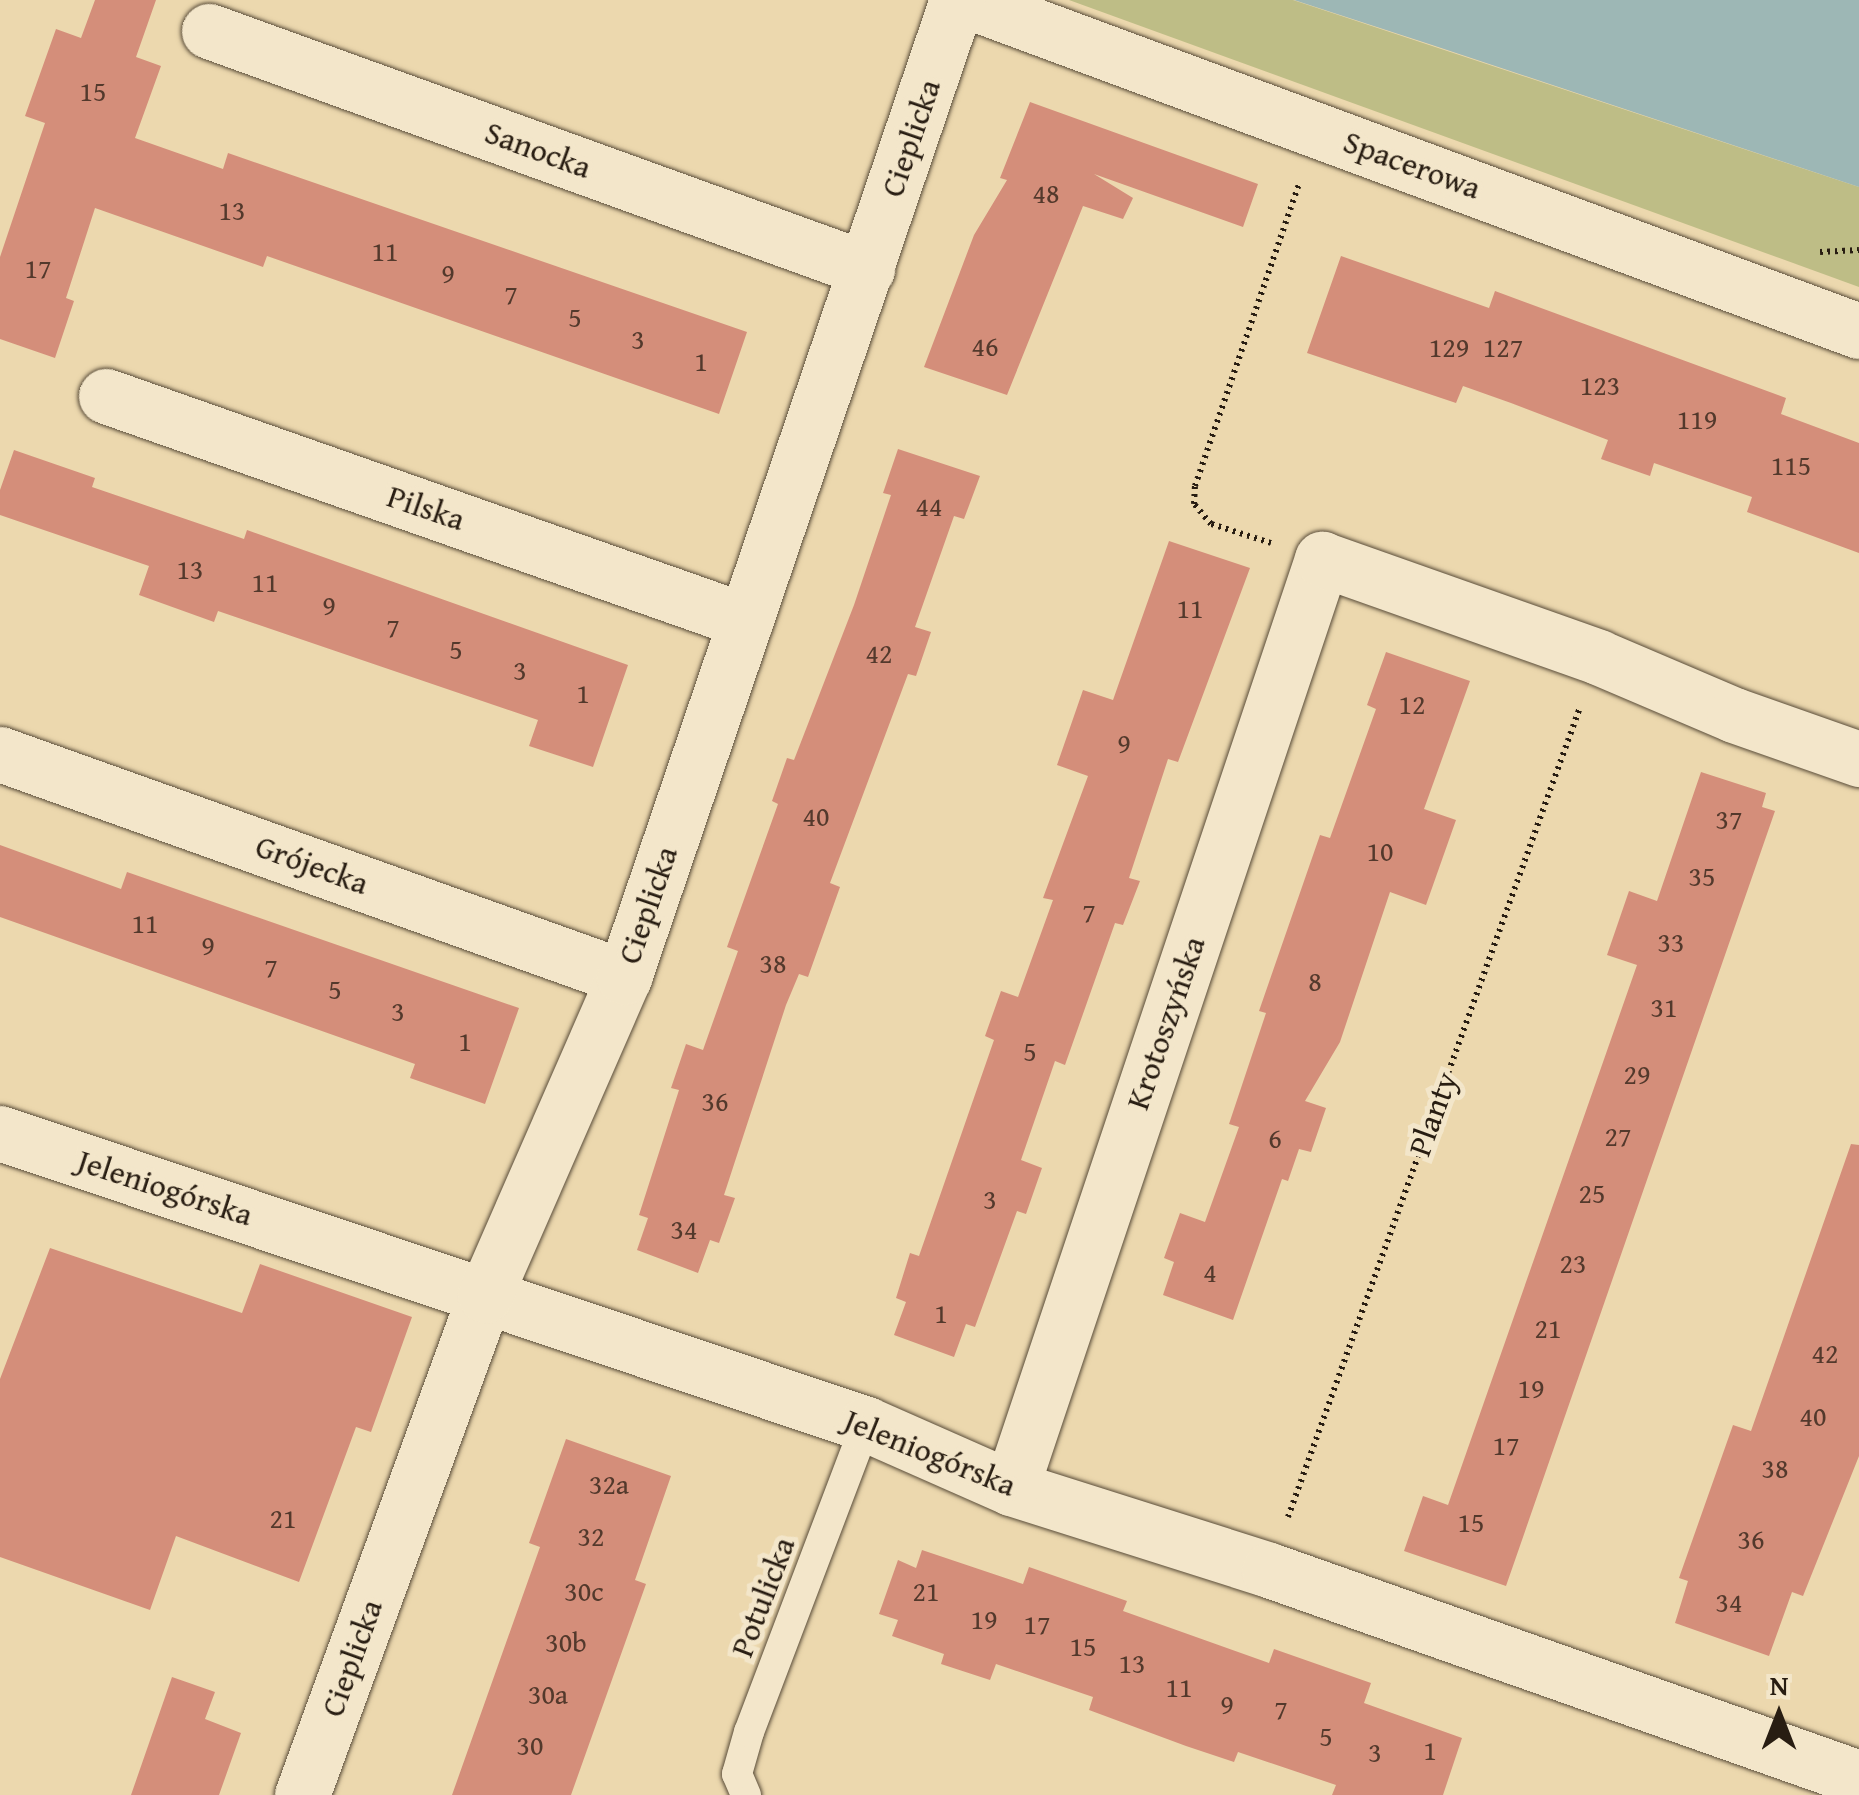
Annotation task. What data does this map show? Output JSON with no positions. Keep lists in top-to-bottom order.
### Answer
{
  "streets": {
    "street": [
      "Cieplicka",
      "Sanocka",
      "Spacerowa",
      "Pilska",
      "Grójecka",
      "Krotoszyńska",
      "Jeleniogórska"
    ],
    "lane": ["Potulicka"],
    "path": ["Planty"]
  },
  "crossings": [
    ["Cieplicka", "Sanocka"],
    ["Cieplicka", "Pilska"],
    ["Cieplicka", "Grójecka"],
    ["Cieplicka", "Jeleniogórska"],
    ["Krotoszyńska", "Jeleniogórska"],
    ["Planty", "Jeleniogórska"],
    ["Jeleniogórska", "Potulicka"]
  ],
  "house_numbers": [
    "15",
    "48",
    "13",
    "11",
    "17",
    "9",
    "7",
    "5",
    "3",
    "46",
    "129",
    "127",
    "1",
    "123",
    "119",
    "115",
    "44",
    "13",
    "11",
    "9",
    "11",
    "7",
    "5",
    "42",
    "3",
    "1",
    "12",
    "9",
    "40",
    "37",
    "10",
    "35",
    "7",
    "11",
    "33",
    "9",
    "38",
    "7",
    "8",
    "5",
    "31",
    "3",
    "1",
    "5",
    "29",
    "36",
    "27",
    "6",
    "25",
    "3",
    "34",
    "23",
    "4",
    "1",
    "21",
    "42",
    "19",
    "40",
    "17",
    "38",
    "32a",
    "21",
    "15",
    "32",
    "36",
    "30c",
    "21",
    "34",
    "19",
    "17",
    "30b",
    "15",
    "13",
    "11",
    "30a",
    "9",
    "7",
    "5",
    "30",
    "1",
    "3"
  ],
  "north": "top"
}
